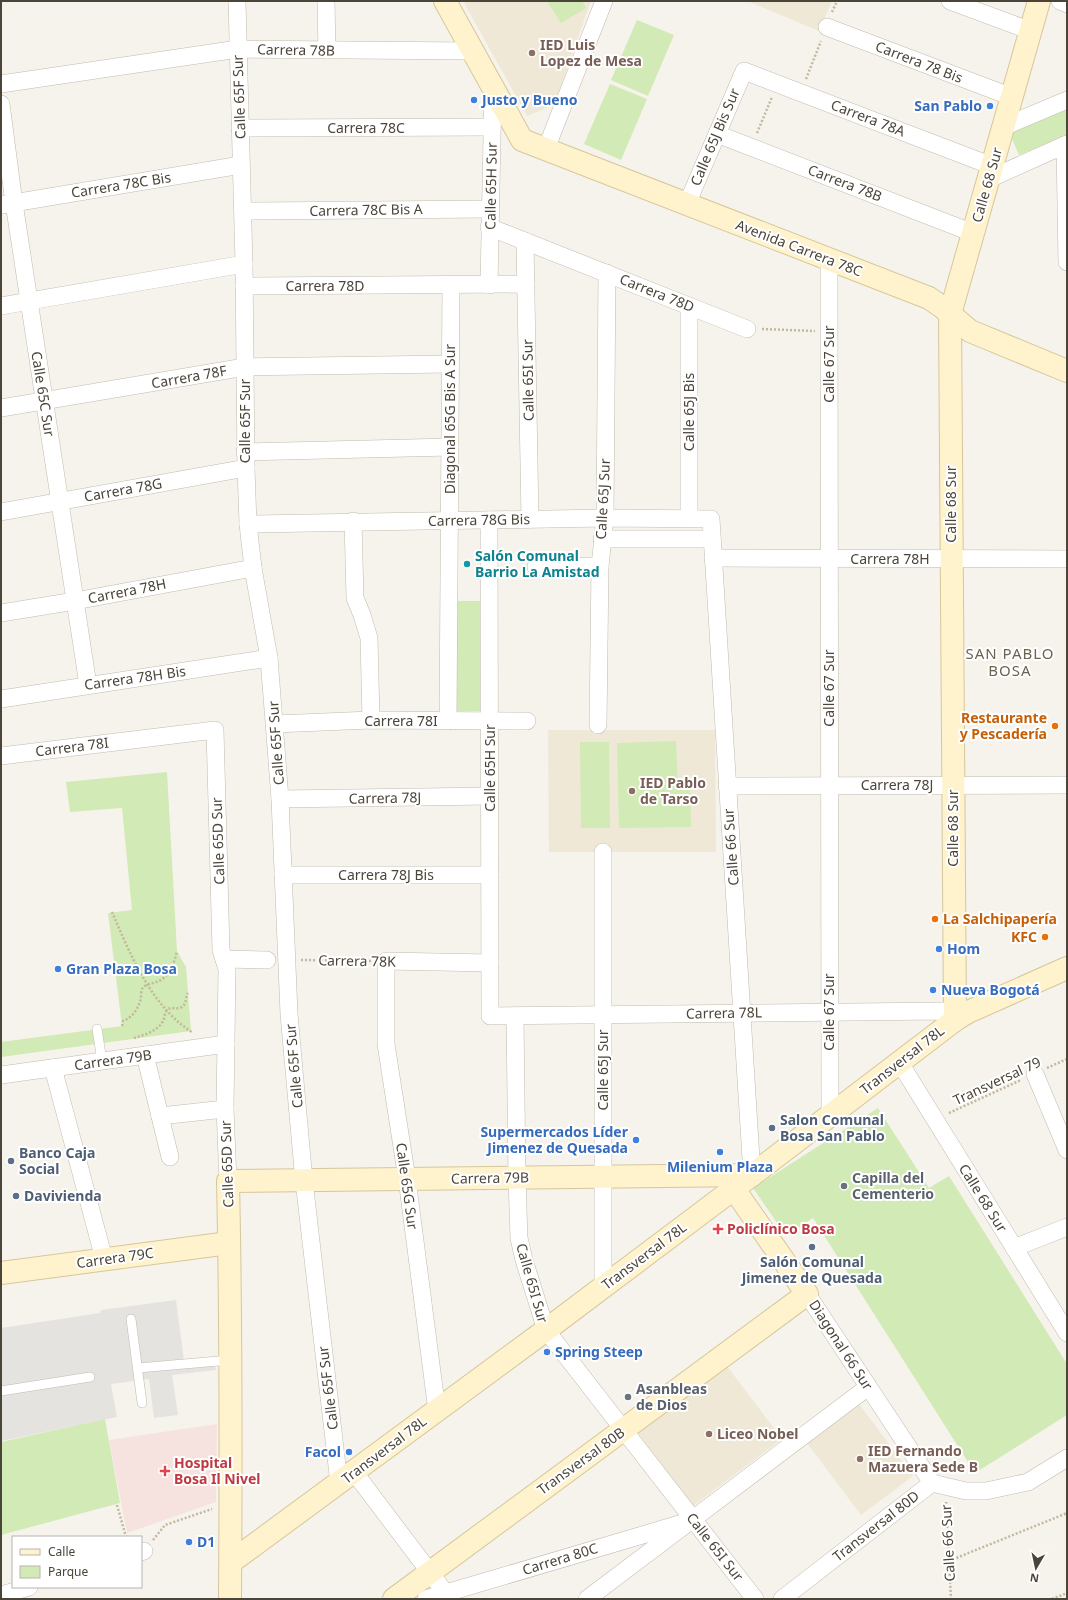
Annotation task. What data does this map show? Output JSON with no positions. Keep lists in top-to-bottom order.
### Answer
{
  "streets": {
    "street": [
      "Carrera 78B",
      "Carrera 78 Bis",
      "Calle 65F Sur",
      "Carrera 78A",
      "Carrera 78C",
      "Calle 65J Bis Sur",
      "Carrera 78C Bis",
      "Calle 68 Sur",
      "Calle 65H Sur",
      "Carrera 78C Bis A",
      "Avenida Carrera 78C",
      "Carrera 78D",
      "Calle 67 Sur",
      "Carrera 78F",
      "Calle 65I Sur",
      "Calle 65C Sur",
      "Calle 65J Bis",
      "Diagonal 65G Bis A Sur",
      "Carrera 78G",
      "Calle 65J Sur",
      "Carrera 78G Bis",
      "Carrera 78H",
      "Carrera 78H Bis",
      "Carrera 78I",
      "Carrera 78J",
      "Calle 65D Sur",
      "Calle 66 Sur",
      "Carrera 78J Bis",
      "Carrera 78K",
      "Carrera 78L",
      "Carrera 79B",
      "Transversal 78L",
      "Calle 65G Sur",
      "Carrera 79C",
      "Diagonal 66 Sur",
      "Transversal 80B",
      "Transversal 80D",
      "Carrera 80C"
    ],
    "path": ["Transversal 79"]
  },
  "crossings": [
    ["Carrera 78B", "Calle 65F Sur"],
    ["Carrera 78B", "Calle 65J Bis Sur"],
    ["Carrera 78B", "Calle 68 Sur"],
    ["Carrera 78B", "Calle 65H Sur"],
    ["Carrera 78 Bis", "Calle 68 Sur"],
    ["Calle 65F Sur", "Carrera 78C"],
    ["Calle 65F Sur", "Carrera 78C Bis"],
    ["Calle 65F Sur", "Carrera 78C Bis A"],
    ["Calle 65F Sur", "Carrera 78D"],
    ["Calle 65F Sur", "Carrera 78F"],
    ["Calle 65F Sur", "Carrera 78G"],
    ["Calle 65F Sur", "Carrera 78G Bis"],
    ["Calle 65F Sur", "Carrera 78H"],
    ["Calle 65F Sur", "Carrera 78H Bis"],
    ["Calle 65F Sur", "Carrera 78I"],
    ["Calle 65F Sur", "Carrera 78J"],
    ["Calle 65F Sur", "Carrera 78J Bis"],
    ["Calle 65F Sur", "Carrera 78K"],
    ["Calle 65F Sur", "Carrera 79B"],
    ["Calle 65F Sur", "Transversal 78L"],
    ["Carrera 78A", "Calle 65J Bis Sur"],
    ["Carrera 78A", "Calle 68 Sur"],
    ["Carrera 78C", "Calle 65H Sur"],
    ["Calle 65J Bis Sur", "Avenida Carrera 78C"],
    ["Carrera 78C Bis", "Calle 65C Sur"],
    ["Calle 68 Sur", "Avenida Carrera 78C"],
    ["Calle 68 Sur", "Carrera 78H"],
    ["Calle 68 Sur", "Carrera 78J"],
    ["Calle 68 Sur", "Carrera 78L"],
    ["Calle 68 Sur", "Transversal 78L"],
    ["Calle 68 Sur", "Transversal 79"],
    ["Calle 65H Sur", "Carrera 78C Bis A"],
    ["Calle 65H Sur", "Avenida Carrera 78C"],
    ["Calle 65H Sur", "Carrera 78D"],
    ["Calle 65H Sur", "Carrera 78G Bis"],
    ["Calle 65H Sur", "Carrera 78I"],
    ["Calle 65H Sur", "Carrera 78J"],
    ["Calle 65H Sur", "Carrera 78J Bis"],
    ["Calle 65H Sur", "Carrera 78K"],
    ["Calle 65H Sur", "Carrera 78L"],
    ["Avenida Carrera 78C", "Calle 67 Sur"],
    ["Carrera 78D", "Calle 65I Sur"],
    ["Carrera 78D", "Calle 65J Bis"],
    ["Carrera 78D", "Diagonal 65G Bis A Sur"],
    ["Carrera 78D", "Calle 65J Sur"],
    ["Calle 67 Sur", "Carrera 78H"],
    ["Calle 67 Sur", "Carrera 78J"],
    ["Calle 67 Sur", "Carrera 78L"],
    ["Calle 67 Sur", "Transversal 78L"],
    ["Carrera 78F", "Calle 65C Sur"],
    ["Carrera 78F", "Diagonal 65G Bis A Sur"],
    ["Calle 65I Sur", "Carrera 78G Bis"],
    ["Calle 65I Sur", "Carrera 78L"],
    ["Calle 65I Sur", "Carrera 79B"],
    ["Calle 65I Sur", "Transversal 78L"],
    ["Calle 65I Sur", "Transversal 80B"],
    ["Calle 65I Sur", "Carrera 80C"],
    ["Calle 65C Sur", "Carrera 78G"],
    ["Calle 65C Sur", "Carrera 78H"],
    ["Calle 65C Sur", "Carrera 78H Bis"],
    ["Calle 65J Bis", "Carrera 78G Bis"],
    ["Diagonal 65G Bis A Sur", "Carrera 78G"],
    ["Diagonal 65G Bis A Sur", "Carrera 78G Bis"],
    ["Diagonal 65G Bis A Sur", "Carrera 78I"],
    ["Calle 65J Sur", "Carrera 78G Bis"],
    ["Calle 65J Sur", "Carrera 78L"],
    ["Calle 65J Sur", "Carrera 79B"],
    ["Calle 65J Sur", "Transversal 78L"],
    ["Carrera 78G Bis", "Calle 66 Sur"],
    ["Carrera 78H", "Calle 66 Sur"],
    ["Carrera 78I", "Calle 65D Sur"],
    ["Carrera 78J", "Calle 66 Sur"],
    ["Calle 65D Sur", "Carrera 79B"],
    ["Calle 65D Sur", "Transversal 78L"],
    ["Calle 65D Sur", "Carrera 79C"],
    ["Calle 66 Sur", "Carrera 78L"],
    ["Calle 66 Sur", "Carrera 79B"],
    ["Calle 66 Sur", "Transversal 78L"],
    ["Calle 66 Sur", "Diagonal 66 Sur"],
    ["Calle 66 Sur", "Transversal 80D"],
    ["Carrera 78K", "Calle 65G Sur"],
    ["Carrera 78L", "Transversal 78L"],
    ["Carrera 79B", "Transversal 78L"],
    ["Carrera 79B", "Calle 65G Sur"],
    ["Transversal 78L", "Calle 65G Sur"],
    ["Transversal 78L", "Diagonal 66 Sur"],
    ["Diagonal 66 Sur", "Transversal 80B"],
    ["Diagonal 66 Sur", "Transversal 80D"]
  ],
  "districts": ["SAN PABLO BOSA"],
  "places": {
    "other": [
      "IED Luis Lopez de Mesa",
      "Justo y Bueno",
      "San Pablo",
      "Salón Comunal Barrio La Amistad",
      "Restaurante y Pescadería",
      "IED Pablo de Tarso",
      "La Salchipapería",
      "KFC",
      "Hom",
      "Gran Plaza Bosa",
      "Nueva Bogotá",
      "Salon Comunal Bosa San Pablo",
      "Supermercados Líder Jimenez de Quesada",
      "Milenium Plaza",
      "Banco Caja Social",
      "Capilla del Cementerio",
      "Davivienda",
      "Salón Comunal Jimenez de Quesada",
      "Spring Steep",
      "Asanbleas de Dios",
      "Liceo Nobel",
      "Facol",
      "IED Fernando Mazuera Sede B",
      "D1"
    ],
    "health": ["Policlínico Bosa", "Hospital Bosa Il Nivel"]
  },
  "legend": ["Calle", "Parque"],
  "north": "bottom"
}
